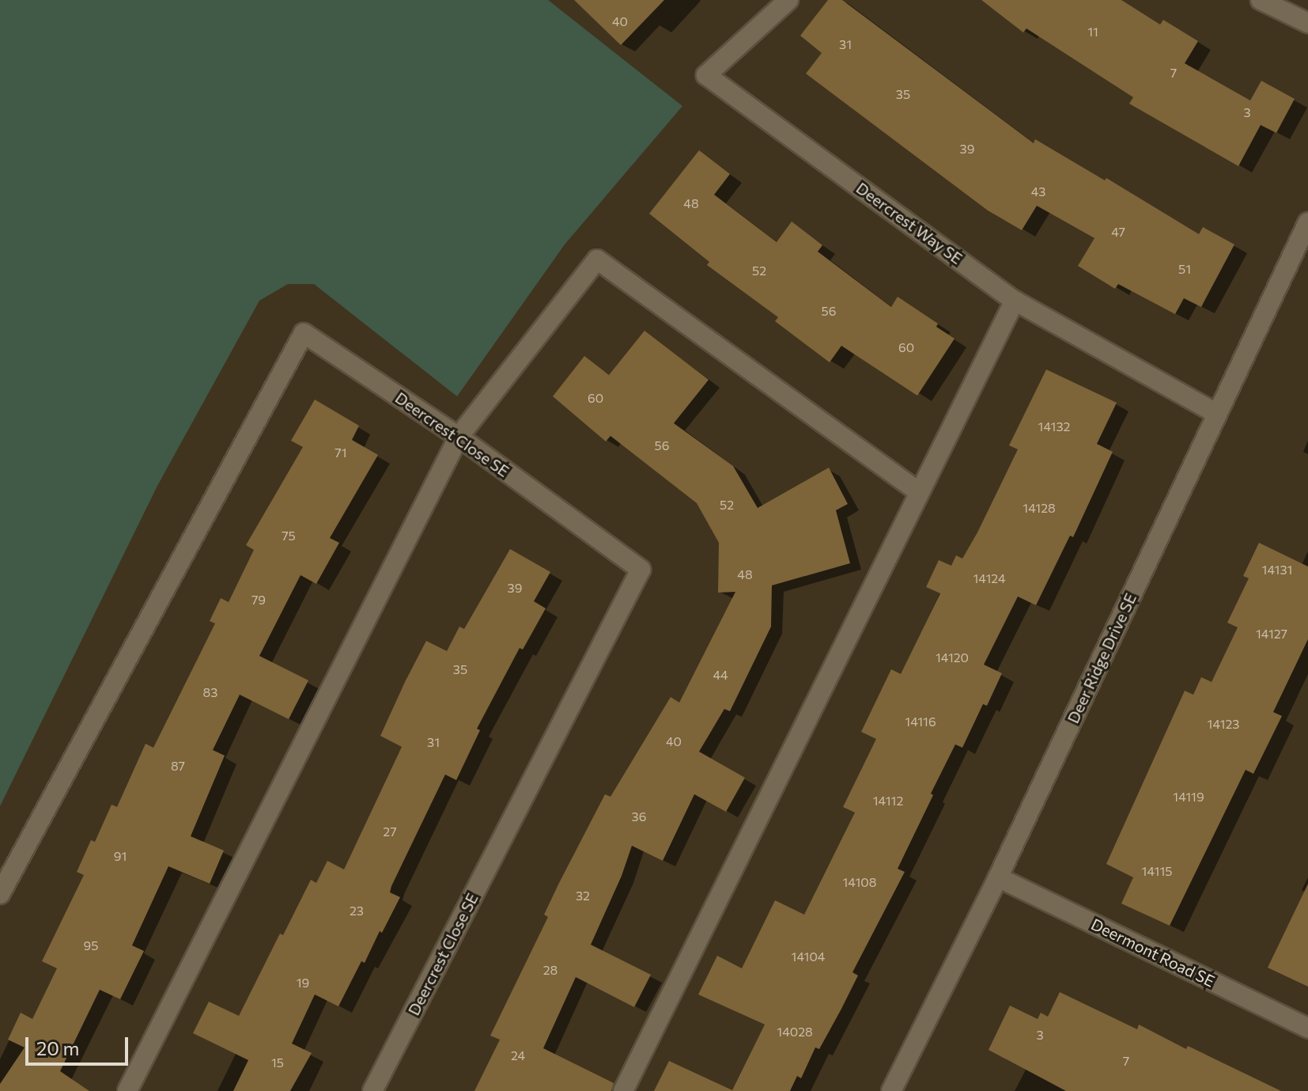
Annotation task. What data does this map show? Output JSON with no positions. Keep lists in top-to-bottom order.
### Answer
{
  "streets": {
    "street": [
      "Deercrest Way SE",
      "Deercrest Close SE",
      "Deer Ridge Drive SE",
      "Deermont Road SE"
    ]
  },
  "crossings": [
    ["Deercrest Way SE", "Deer Ridge Drive SE"],
    ["Deer Ridge Drive SE", "Deermont Road SE"]
  ],
  "house_numbers": [
    "40",
    "11",
    "31",
    "7",
    "35",
    "3",
    "39",
    "43",
    "48",
    "47",
    "51",
    "52",
    "56",
    "60",
    "60",
    "14132",
    "56",
    "71",
    "52",
    "14128",
    "75",
    "14131",
    "48",
    "14124",
    "39",
    "79",
    "14127",
    "14120",
    "35",
    "44",
    "83",
    "14116",
    "14123",
    "40",
    "31",
    "87",
    "14119",
    "14112",
    "36",
    "27",
    "91",
    "14115",
    "14108",
    "32",
    "23",
    "95",
    "14104",
    "28",
    "19",
    "14028",
    "3",
    "24",
    "7",
    "15"
  ],
  "scale_bar": "20 m"
}
